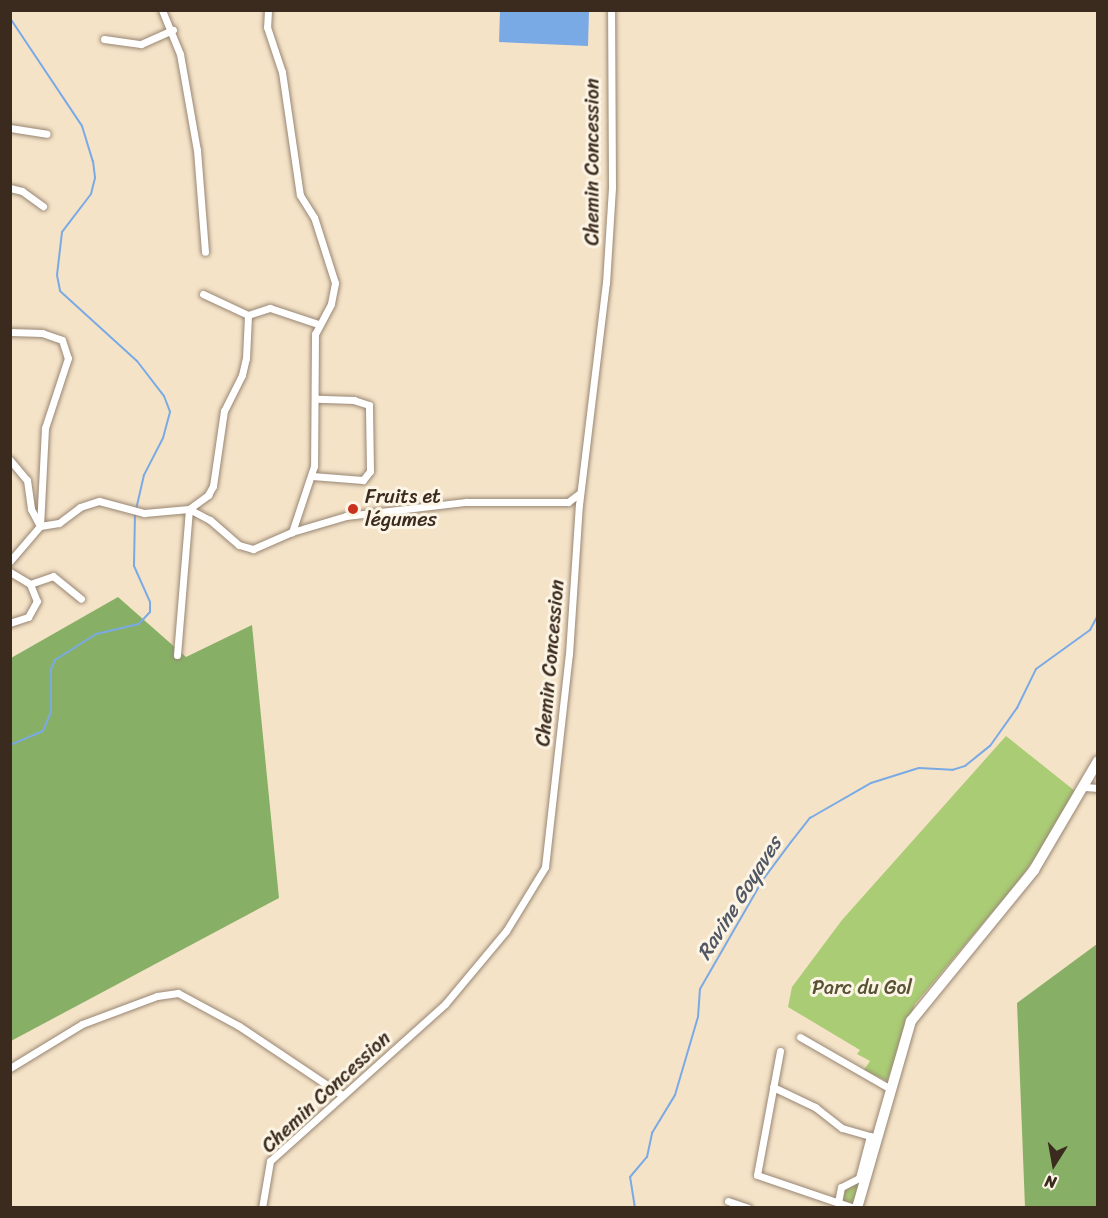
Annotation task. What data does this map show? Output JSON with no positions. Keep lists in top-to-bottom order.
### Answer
{
  "streets": {
    "street": ["Chemin Concession"]
  },
  "water": ["Ravine Goyaves"],
  "parks": ["Parc du Gol"],
  "places": ["Fruits et légumes"],
  "north": "bottom"
}
